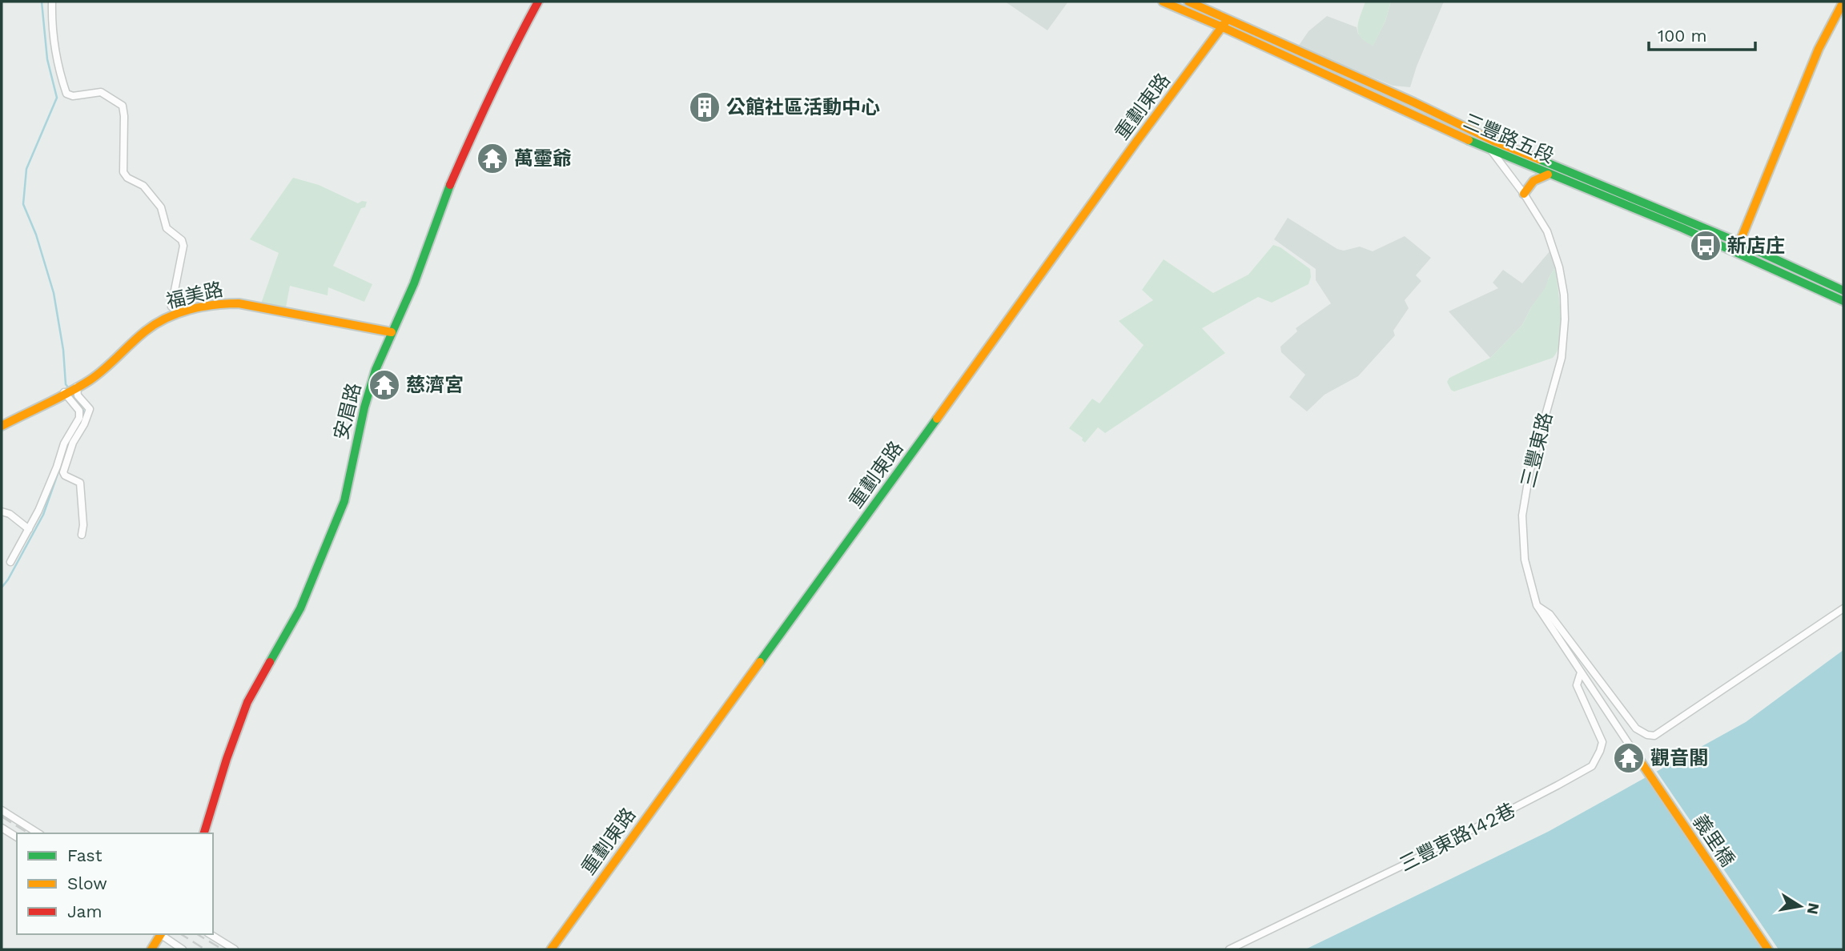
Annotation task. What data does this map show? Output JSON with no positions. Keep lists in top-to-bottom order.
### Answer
{
  "streets": {
    "street": [
      "重劃東路",
      "三豐路五段",
      "福美路",
      "安眉路",
      "三豐東路",
      "三豐東路142巷",
      "義里橋"
    ]
  },
  "crossings": [
    ["重劃東路", "三豐路五段"],
    ["三豐路五段", "三豐東路"],
    ["福美路", "安眉路"],
    ["三豐東路", "三豐東路142巷"],
    ["三豐東路", "義里橋"]
  ],
  "places": {
    "building": ["公館社區活動中心"],
    "temple": ["萬𤫊爺", "慈濟宮", "觀音閣"],
    "bus stop": ["新店庄"]
  },
  "legend": ["Fast", "Slow", "Jam"],
  "scale_bar": "100 m",
  "north": "right"
}
